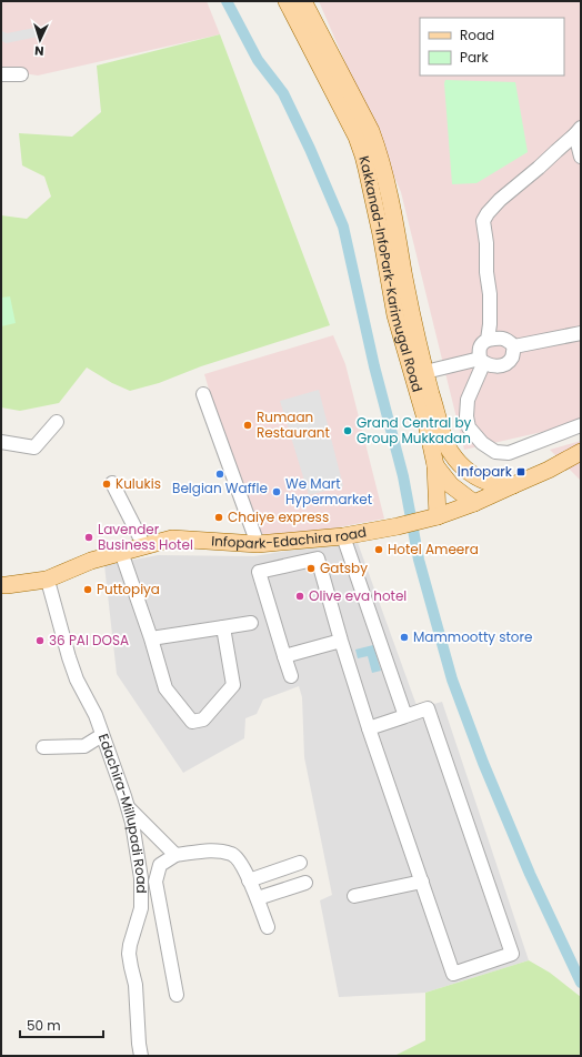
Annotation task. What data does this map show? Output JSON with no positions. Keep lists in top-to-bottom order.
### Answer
{
  "streets": {
    "main road": ["Kakkanad-InfoPark-Karimugal Road", "Infopark-Edachira road"],
    "street": ["Edachira-Millupadi Road"]
  },
  "crossings": [
    ["Kakkanad-InfoPark-Karimugal Road", "Infopark-Edachira road"],
    ["Infopark-Edachira road", "Edachira-Millupadi Road"]
  ],
  "places": {
    "other": [
      "Rumaan Restaurant",
      "Grand Central by Group Mukkadan",
      "Belgian Waffle",
      "Kulukis",
      "We Mart Hypermarket",
      "Chaiye express",
      "Lavender Business Hotel",
      "Hotel Ameera",
      "Gatsby",
      "Puttopiya",
      "Olive eva hotel",
      "Mammootty store",
      "36 PAI DOSA"
    ],
    "transit": ["Infopark"]
  },
  "legend": ["Road", "Park"],
  "scale_bar": "50 m",
  "north": "bottom"
}
